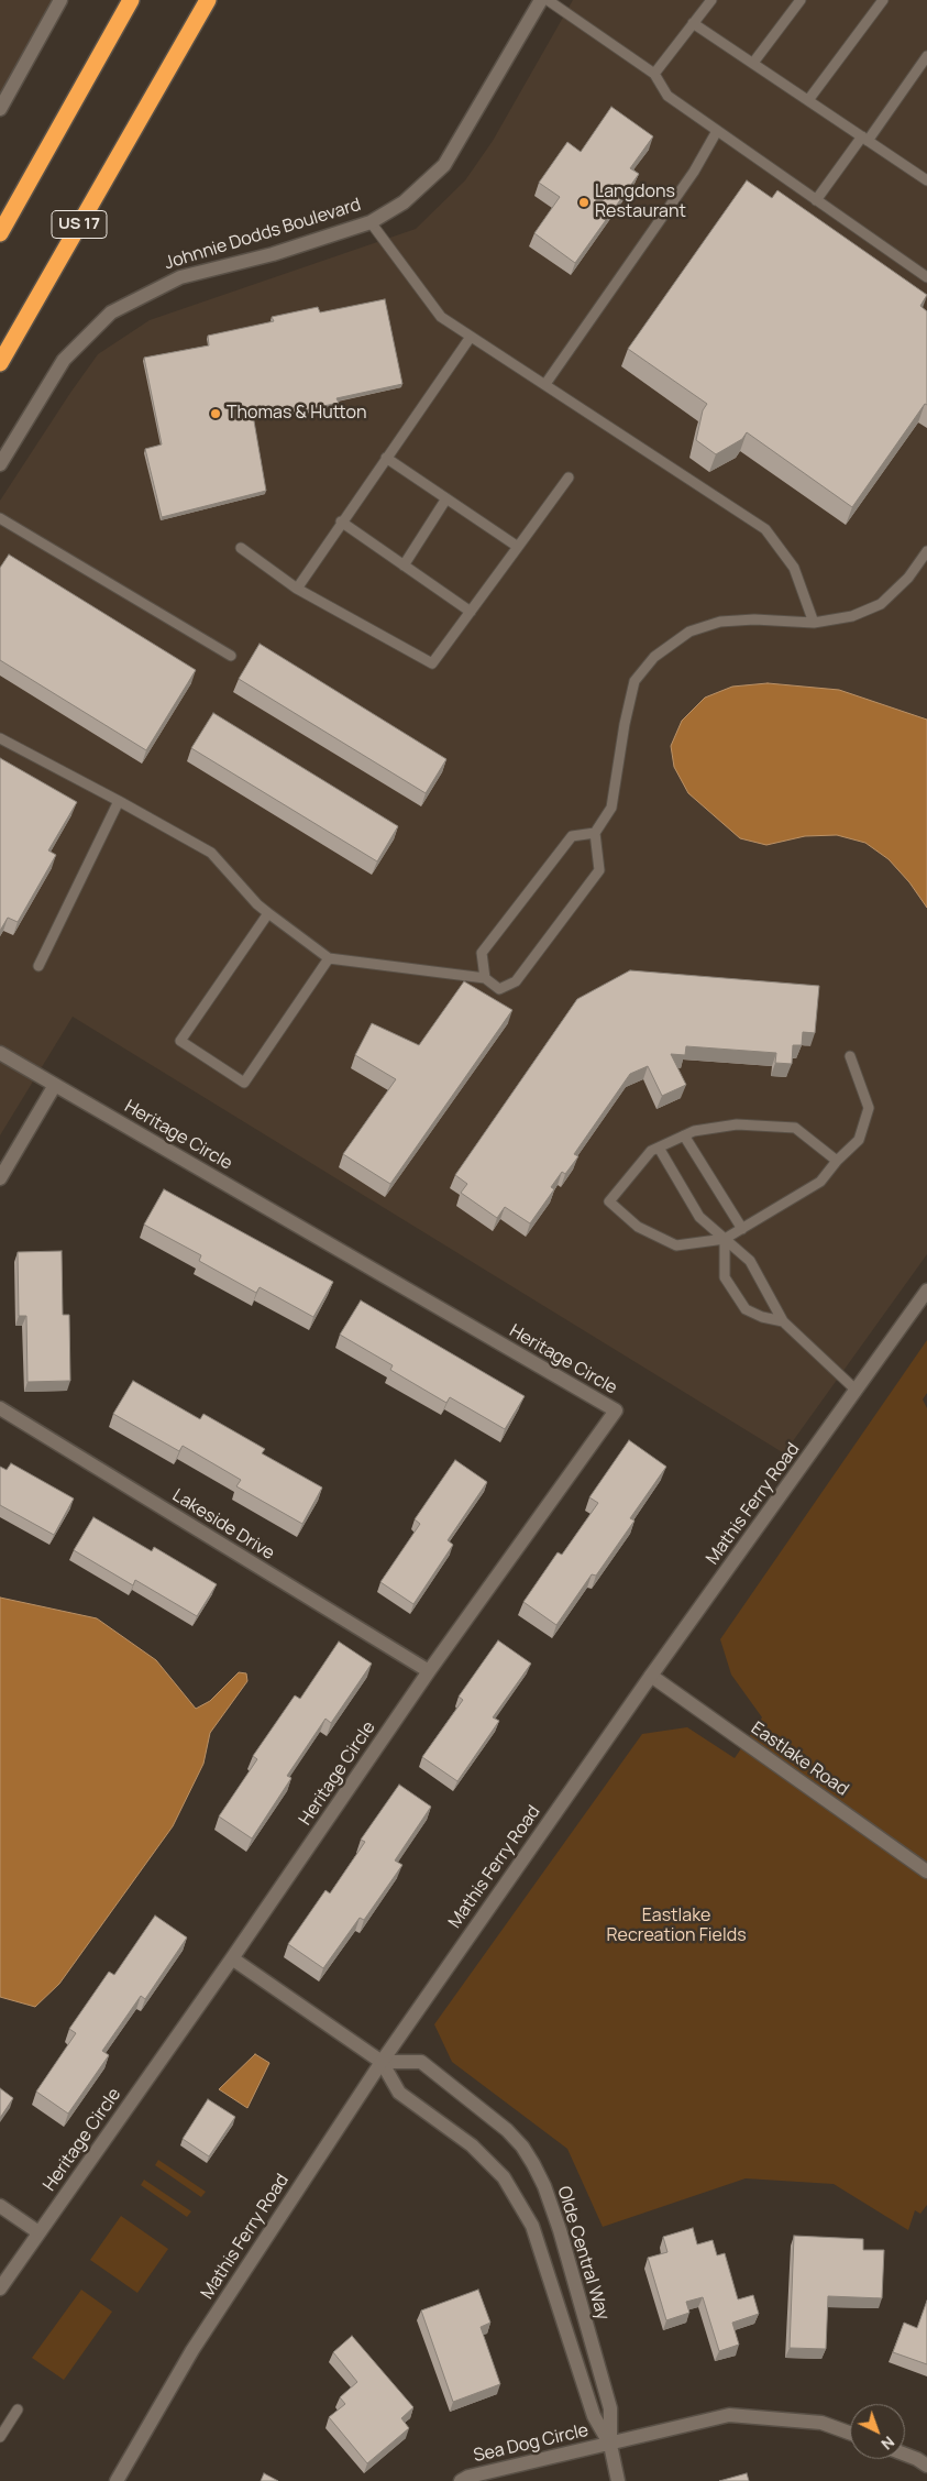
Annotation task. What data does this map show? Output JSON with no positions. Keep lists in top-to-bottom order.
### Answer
{
  "streets": {
    "highway": ["US 17"],
    "street": [
      "Johnnie Dodds Boulevard",
      "Heritage Circle",
      "Mathis Ferry Road",
      "Lakeside Drive",
      "Eastlake Road",
      "Olde Central Way",
      "Sea Dog Circle"
    ]
  },
  "crossings": [
    ["Heritage Circle", "Lakeside Drive"],
    ["Mathis Ferry Road", "Eastlake Road"],
    ["Mathis Ferry Road", "Olde Central Way"],
    ["Olde Central Way", "Sea Dog Circle"]
  ],
  "parks": ["Eastlake Recreation Fields"],
  "places": ["Langdons Restaurant", "Thomas & Hutton"],
  "north": "bottom right"
}
